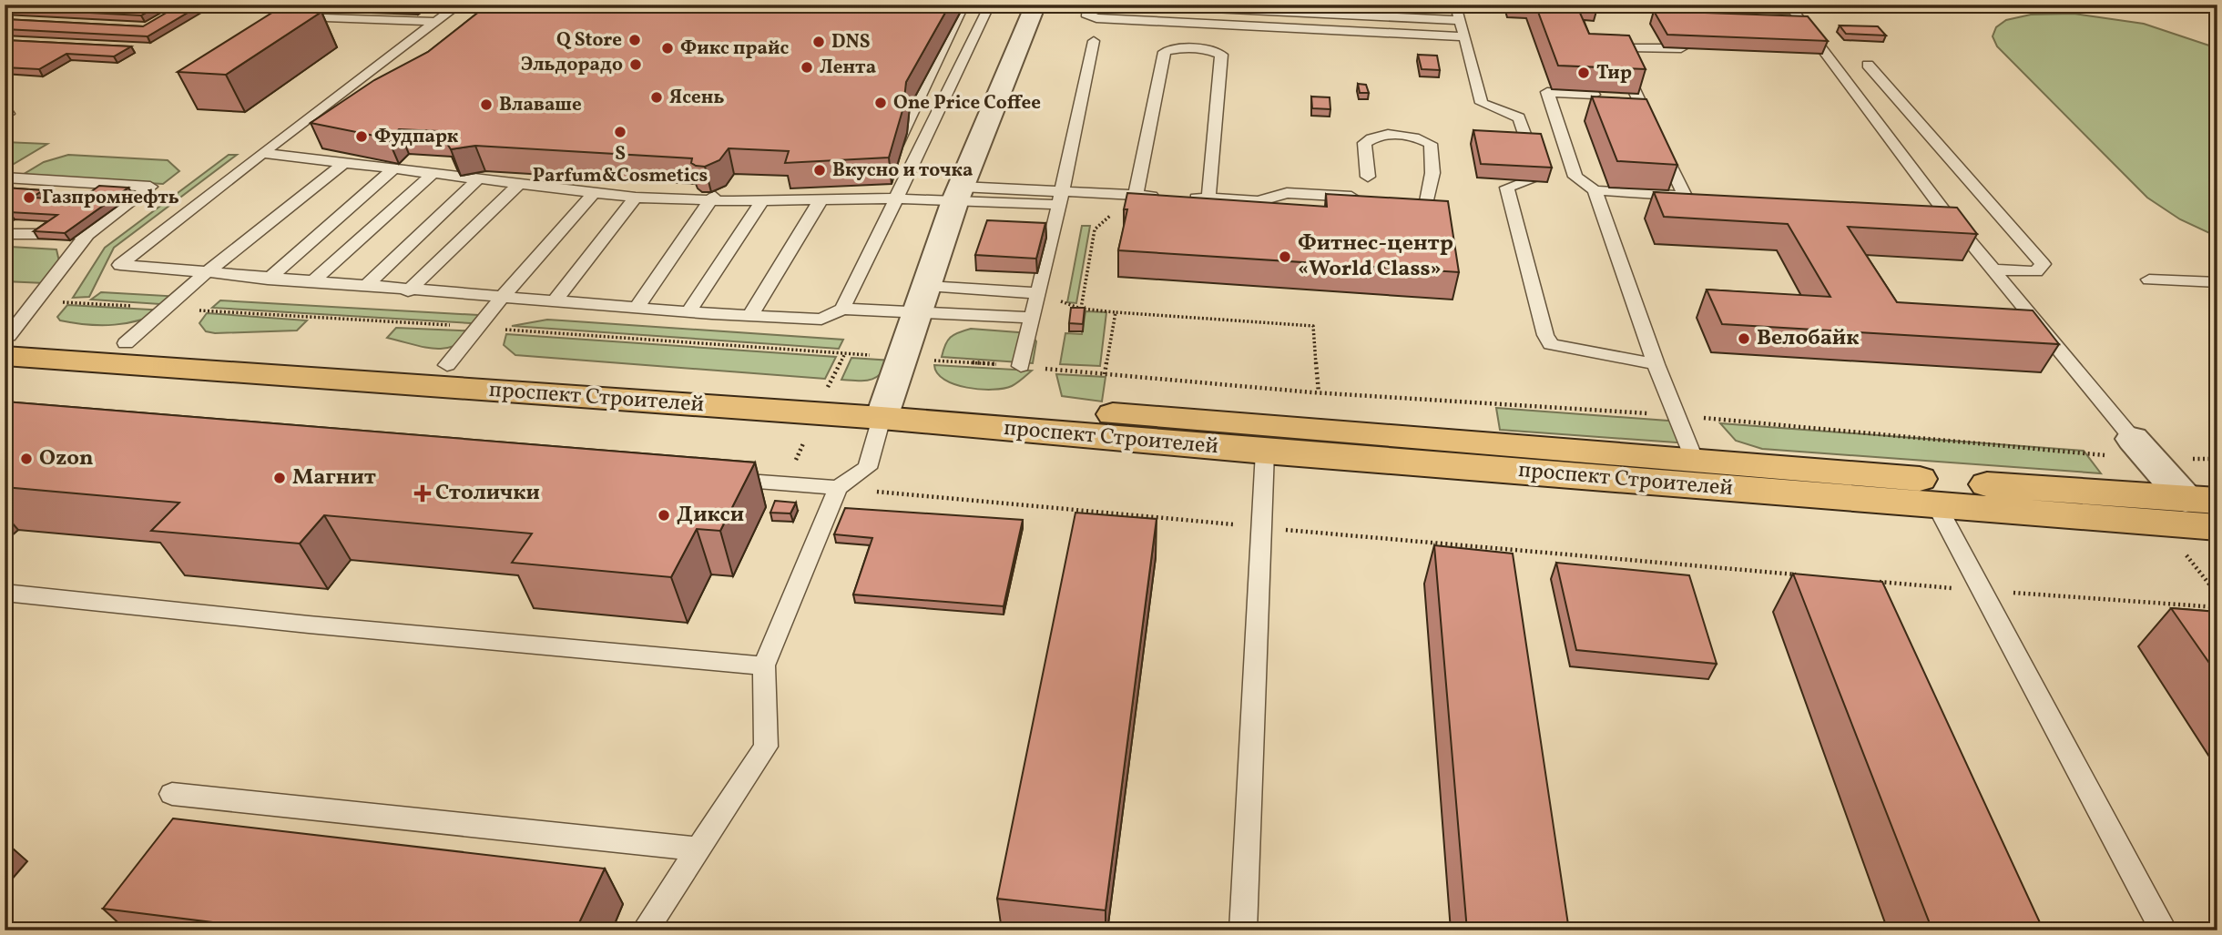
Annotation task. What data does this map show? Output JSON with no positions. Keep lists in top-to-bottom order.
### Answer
{
  "streets": {
    "main road": ["проспект Строителей"]
  },
  "places": {
    "other": [
      "Q Store",
      "DNS",
      "Фикс прайс",
      "Эльдорадо",
      "Лента",
      "Тир",
      "Ясень",
      "One Price Coffee",
      "Влаваше",
      "S Parfum&Cosmetics",
      "Фудпарк",
      "Вкусно и точка",
      "Газпромнефть",
      "Фитнес-центр «World Class»",
      "Велобайк",
      "Ozon",
      "Магнит",
      "Дикси"
    ],
    "health": ["Столички"]
  }
}
